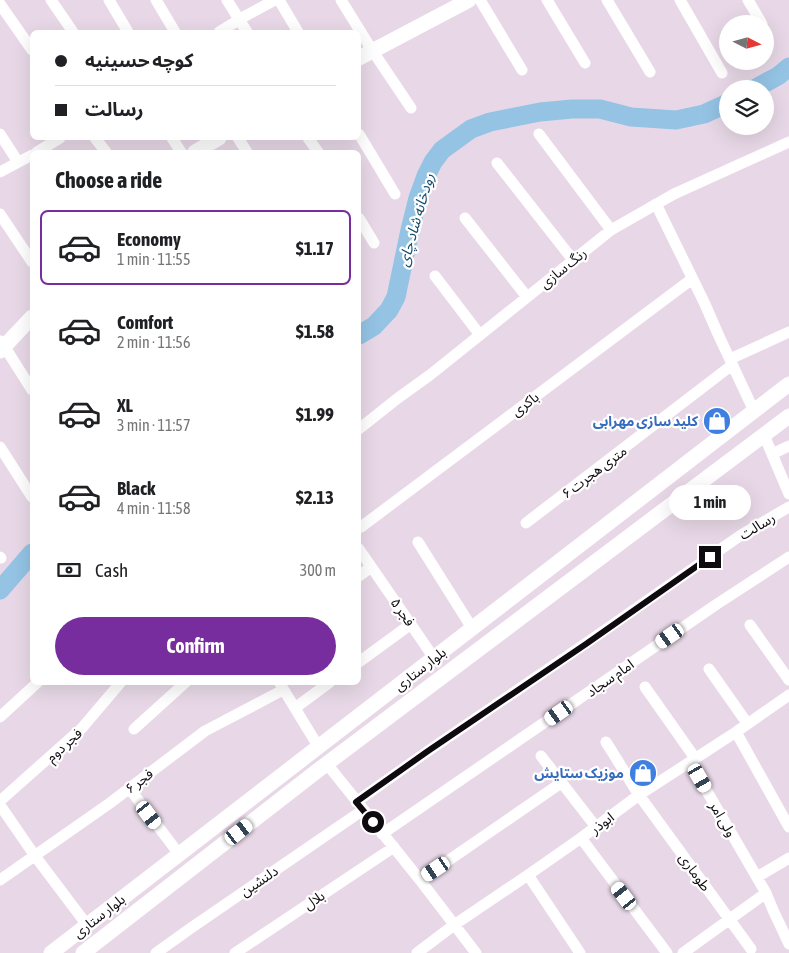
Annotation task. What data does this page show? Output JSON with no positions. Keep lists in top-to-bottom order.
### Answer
{
  "streets": {
    "main road": ["بلوار ستاری"],
    "street": [
      "رنگ سازی",
      "باکری",
      "۶ متری هجرت",
      "رسالت",
      "فجر ۵",
      "امام سجاد",
      "فجر دوم",
      "فجر ۶",
      "ولی امر",
      "ابوذر",
      "طوماری",
      "دلنشین",
      "بلال"
    ]
  },
  "crossings": [
    ["رسالت", "دلنشین"],
    ["فجر ۵", "بلوار ستاری"],
    ["ولی امر", "ابوذر"],
    ["ابوذر", "طوماری"]
  ],
  "water": ["رودخانه شاد چای"],
  "places": {
    "shop": ["کلید سازی مهرابی", "موزیک ستایش"]
  },
  "north": "right",
  "page": {
    "banner": ["کوچه حسینیه", "رسالت"],
    "heading": "Choose a ride",
    "list": [
      {
        "name": "Economy",
        "note": "1 min · 11:55",
        "value": "$1.17"
      },
      {
        "name": "Comfort",
        "note": "2 min · 11:56",
        "value": "$1.58"
      },
      {
        "name": "XL",
        "note": "3 min · 11:57",
        "value": "$1.99"
      },
      {
        "name": "Black",
        "note": "4 min · 11:58",
        "value": "$2.13"
      }
    ],
    "bubble": "1 min",
    "pay": ["Cash", "300 m"],
    "buttons": "Confirm"
  }
}
